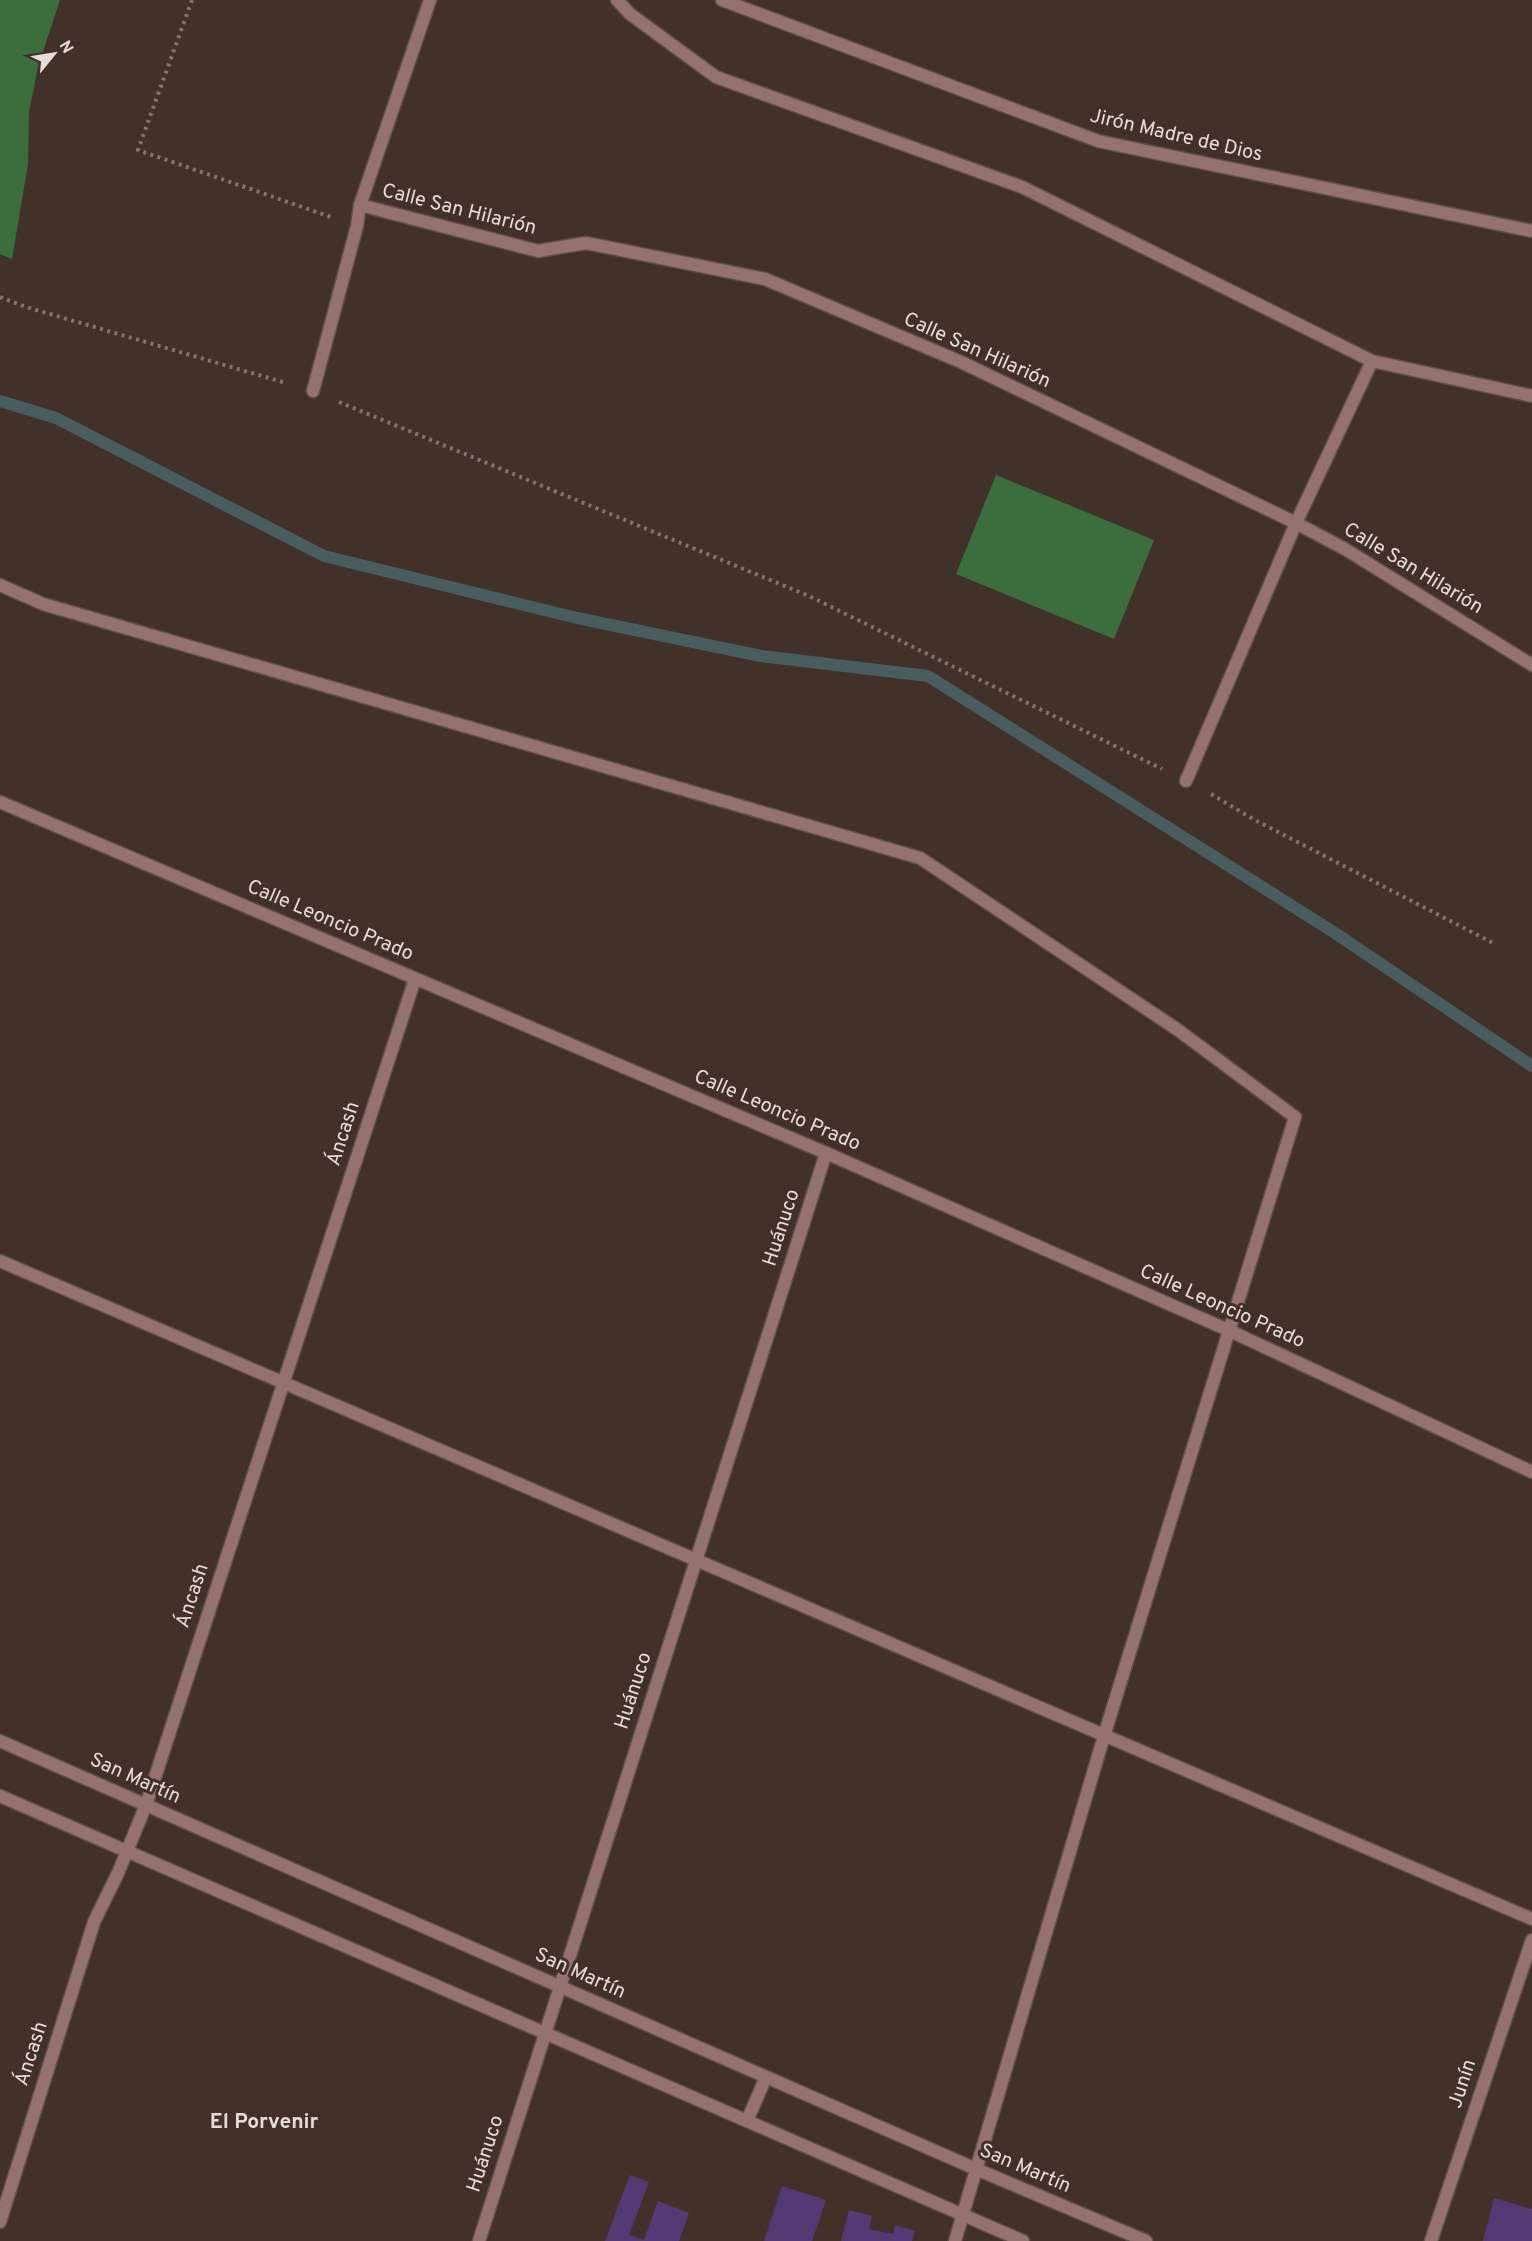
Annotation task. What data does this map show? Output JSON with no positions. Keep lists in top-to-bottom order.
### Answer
{
  "streets": {
    "street": [
      "Jirón Madre de Dios",
      "Calle San Hilarión",
      "Calle Leoncio Prado",
      "Áncash",
      "Huánuco",
      "San Martín",
      "Junín"
    ]
  },
  "crossings": [
    ["Calle Leoncio Prado", "Áncash"],
    ["Calle Leoncio Prado", "Huánuco"],
    ["Áncash", "San Martín"],
    ["Huánuco", "San Martín"]
  ],
  "districts": ["El Porvenir"],
  "north": "top right"
}
